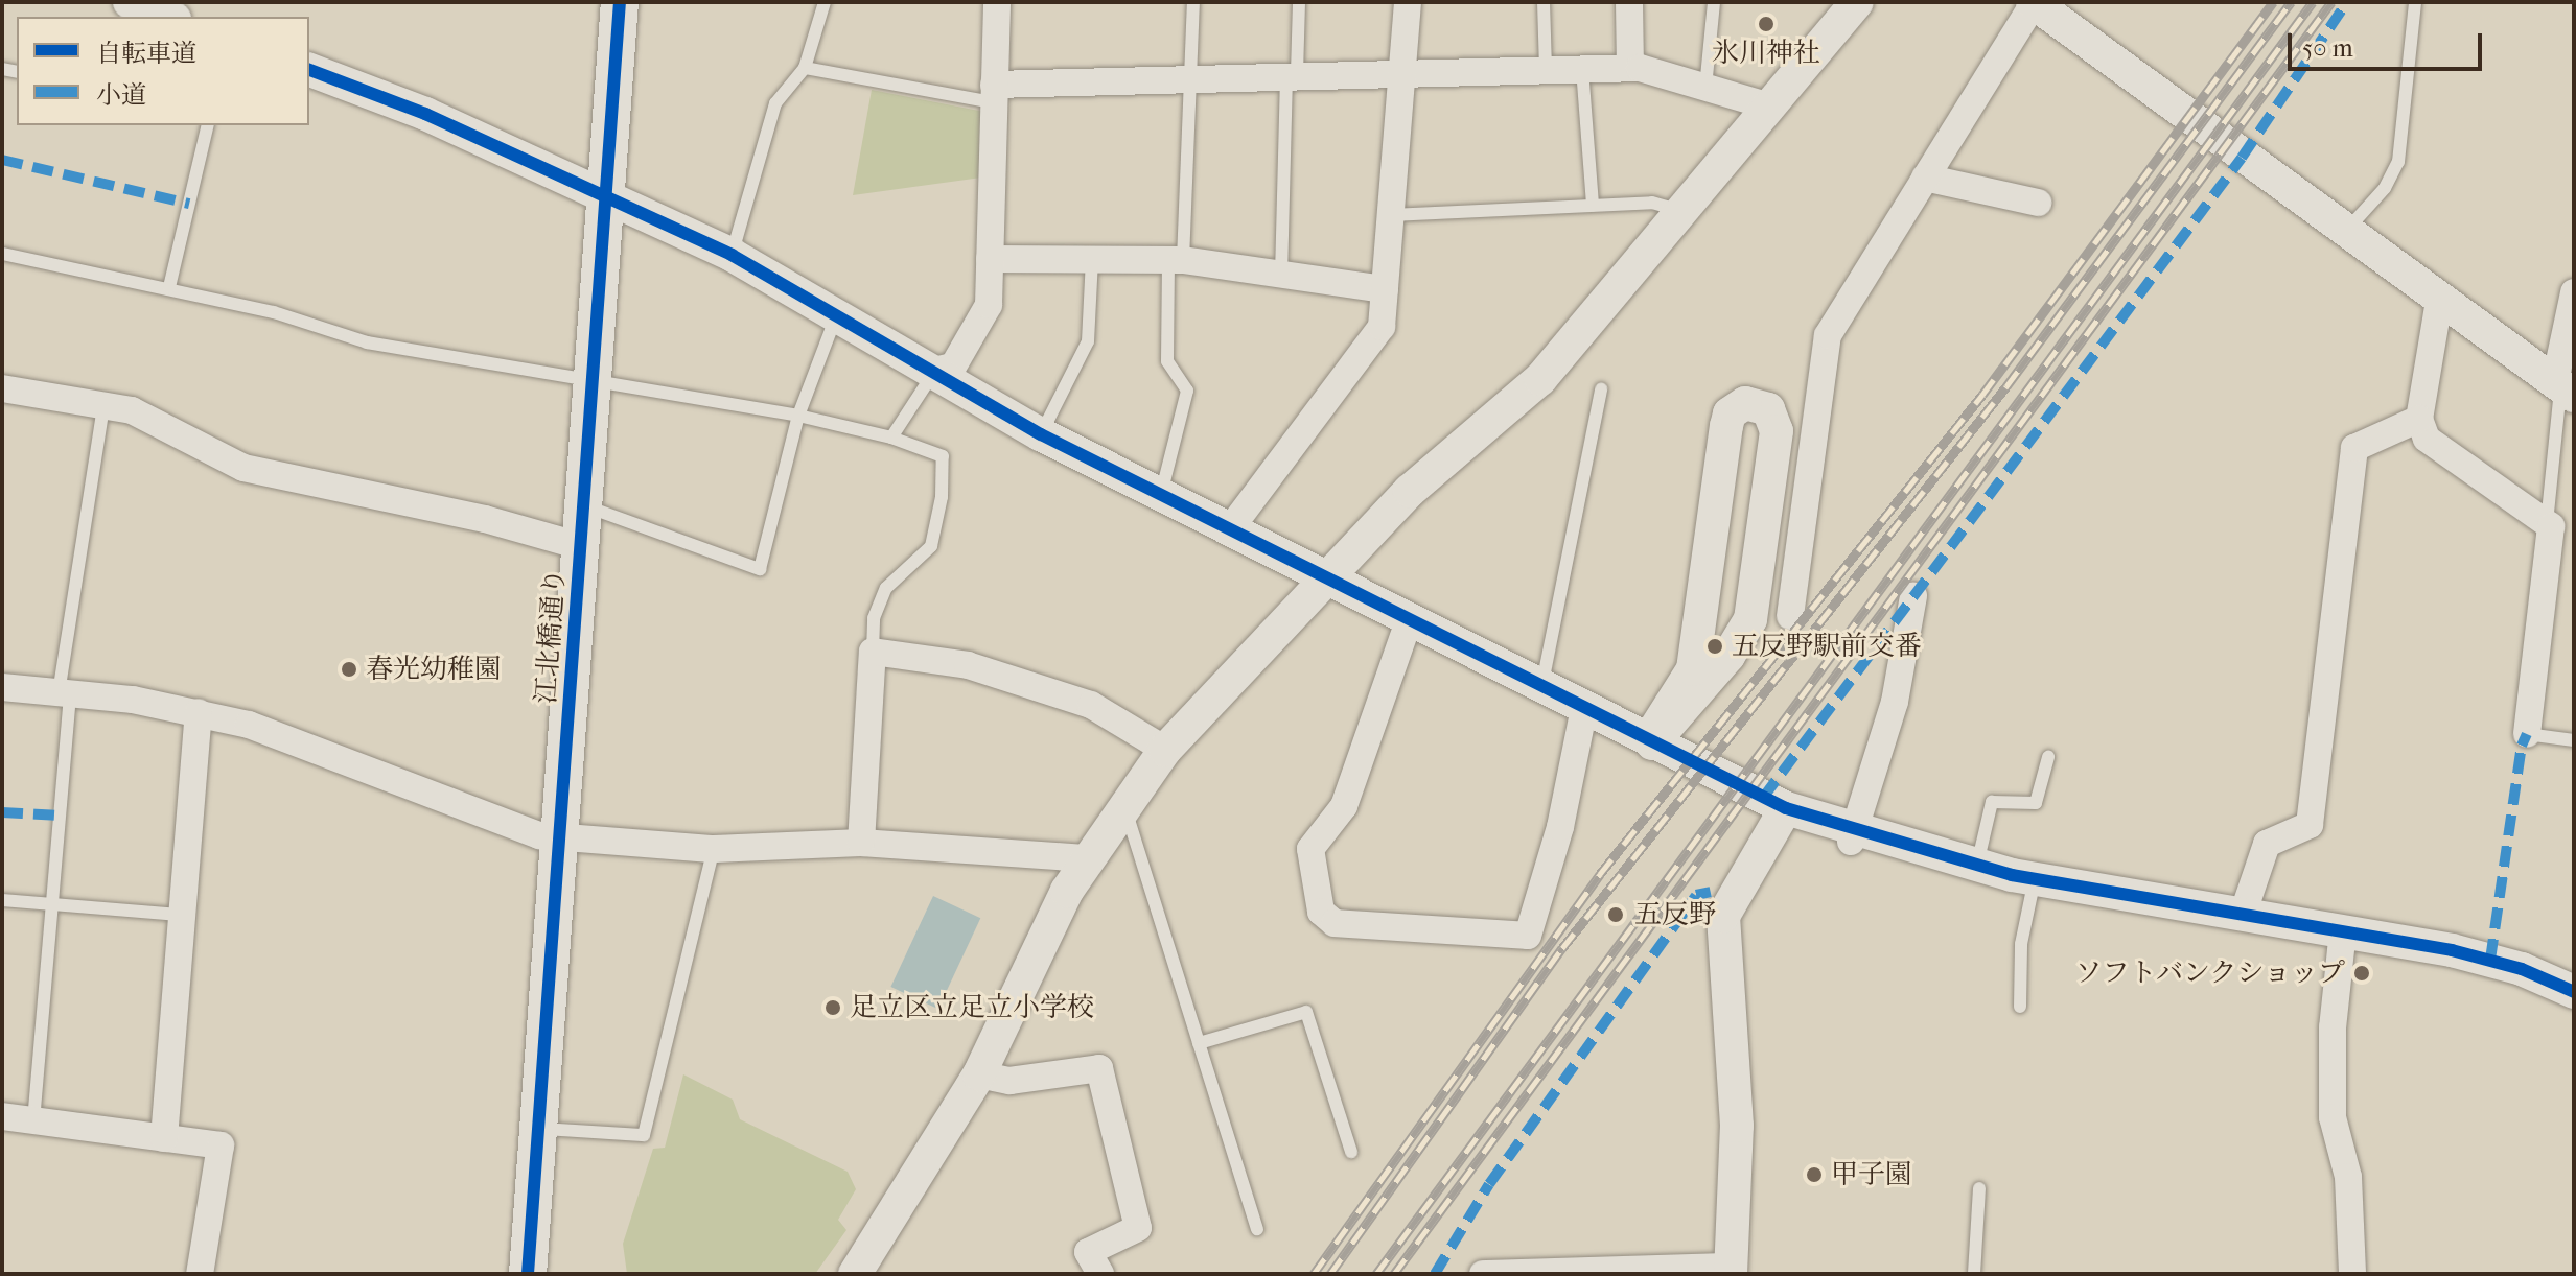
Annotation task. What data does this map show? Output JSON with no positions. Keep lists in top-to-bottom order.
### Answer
{
  "streets": {
    "main road": ["江北橋通り"]
  },
  "places": [
    "氷川神社",
    "五反野駅前交番",
    "春光幼稚園",
    "五反野",
    "ソフトバンクショップ",
    "足立区立足立小学校",
    "甲子園"
  ],
  "legend": ["自転車道", "小道"],
  "scale_bar": "50 m"
}
